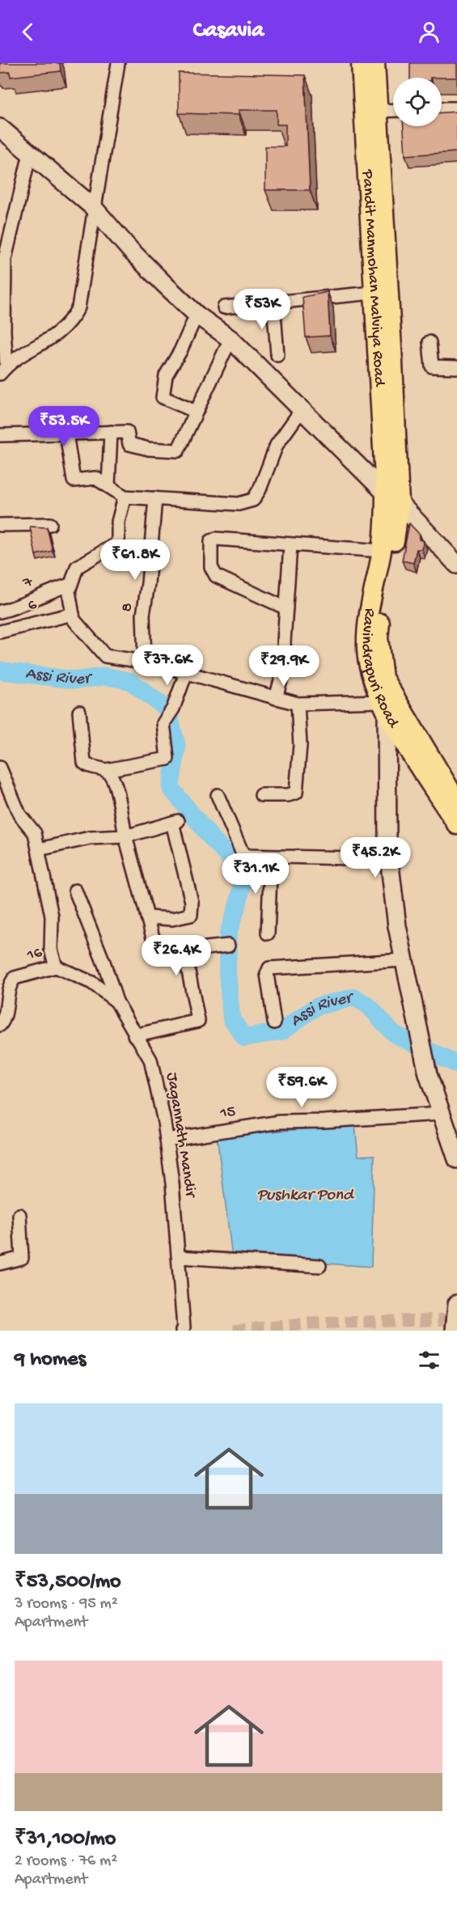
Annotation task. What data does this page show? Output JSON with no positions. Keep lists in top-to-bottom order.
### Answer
{
  "streets": {
    "main road": ["Pandit Manmohan Malviya Road", "Ravindrapuri Road"],
    "street": [
      "7",
      "6",
      "8",
      "16",
      "15",
      "Jagannath Mandir"
    ]
  },
  "crossings": [
    ["Pandit Manmohan Malviya Road", "Ravindrapuri Road"],
    ["16", "Jagannath Mandir"],
    ["15", "Jagannath Mandir"]
  ],
  "water": ["Assi River", "Pushkar Pond"],
  "page": {
    "header": "Casavia",
    "price": [
      "₹53K",
      "₹53.5K",
      "₹61.8K",
      "₹37.6K",
      "₹29.9K",
      "₹45.2K",
      "₹31.1K",
      "₹26.4K",
      "₹59.6K"
    ],
    "heading": "9 homes",
    "list": [
      {
        "name": "₹53,500/mo",
        "note": "3 rooms · 95 m² · Apartment"
      },
      {
        "name": "₹31,100/mo",
        "note": "2 rooms · 76 m² · Apartment"
      }
    ]
  }
}
